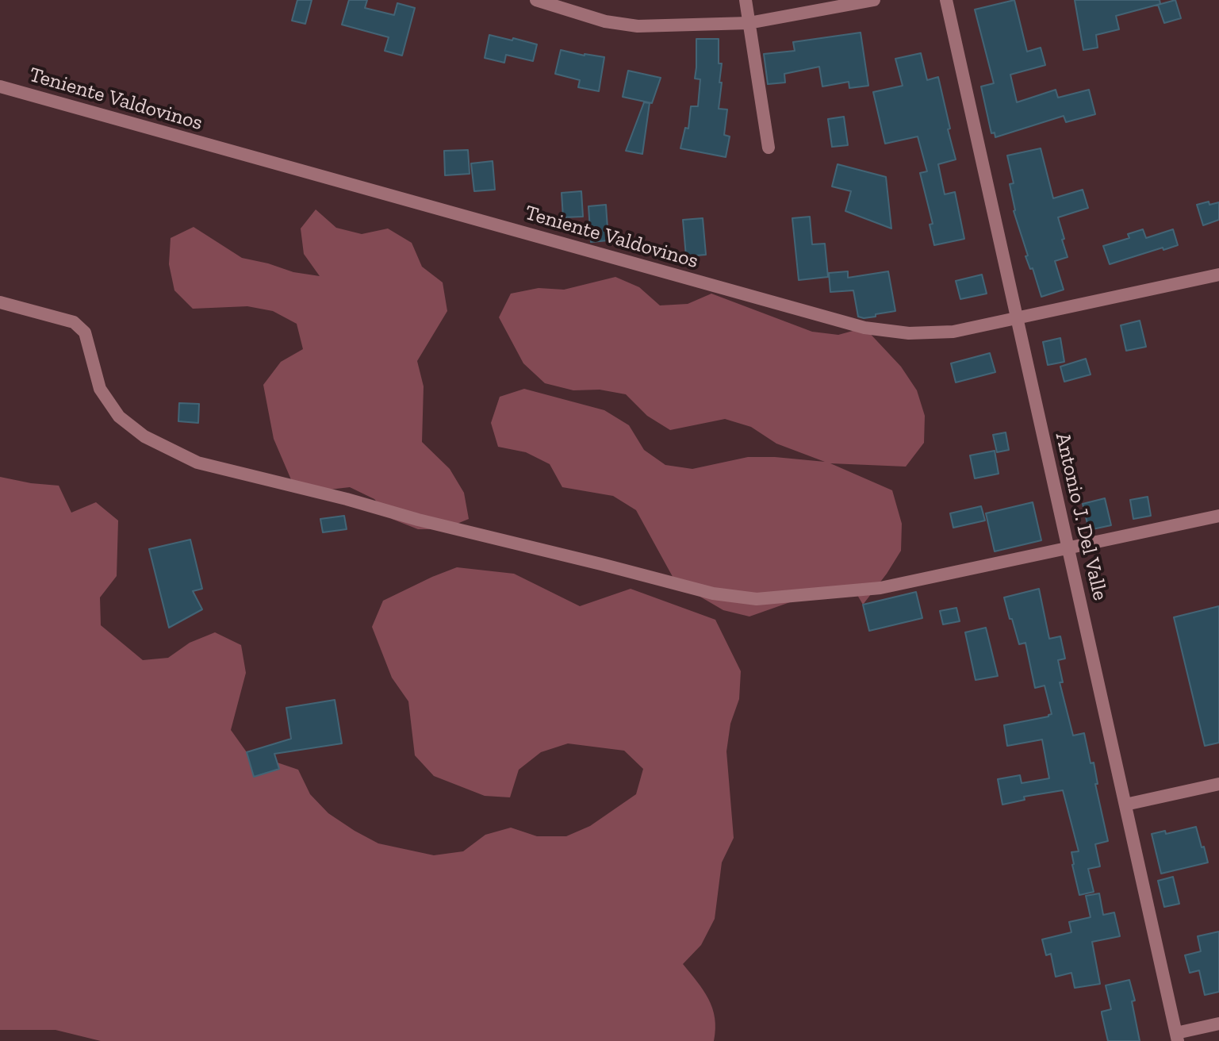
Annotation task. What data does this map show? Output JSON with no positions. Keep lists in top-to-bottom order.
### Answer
{
  "streets": {
    "street": ["Teniente Valdovinos", "Antonio J. Del Valle"]
  },
  "crossings": [
    ["Teniente Valdovinos", "Antonio J. Del Valle"]
  ]
}
